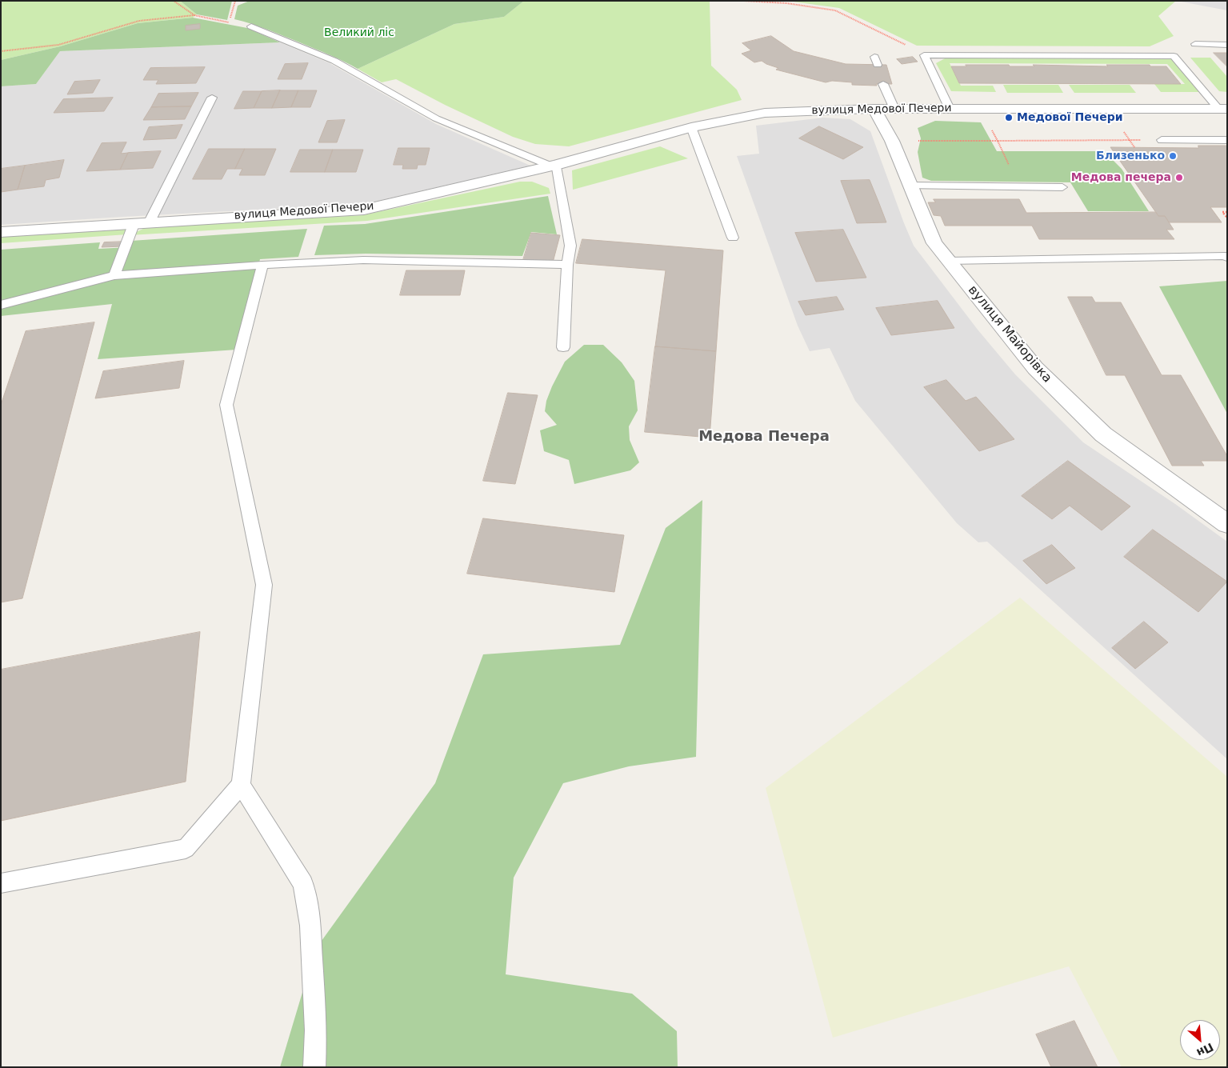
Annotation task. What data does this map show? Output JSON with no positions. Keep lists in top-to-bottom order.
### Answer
{
  "streets": {
    "street": ["вулиця Медової Печери", "вулиця Майорівка"]
  },
  "crossings": [
    ["вулиця Медової Печери", "вулиця Майорівка"]
  ],
  "districts": ["Медова Печера"],
  "parks": ["Великий ліс"],
  "places": ["Медової Печери", "Близенько", "Медова печера"],
  "north": "bottom right"
}
